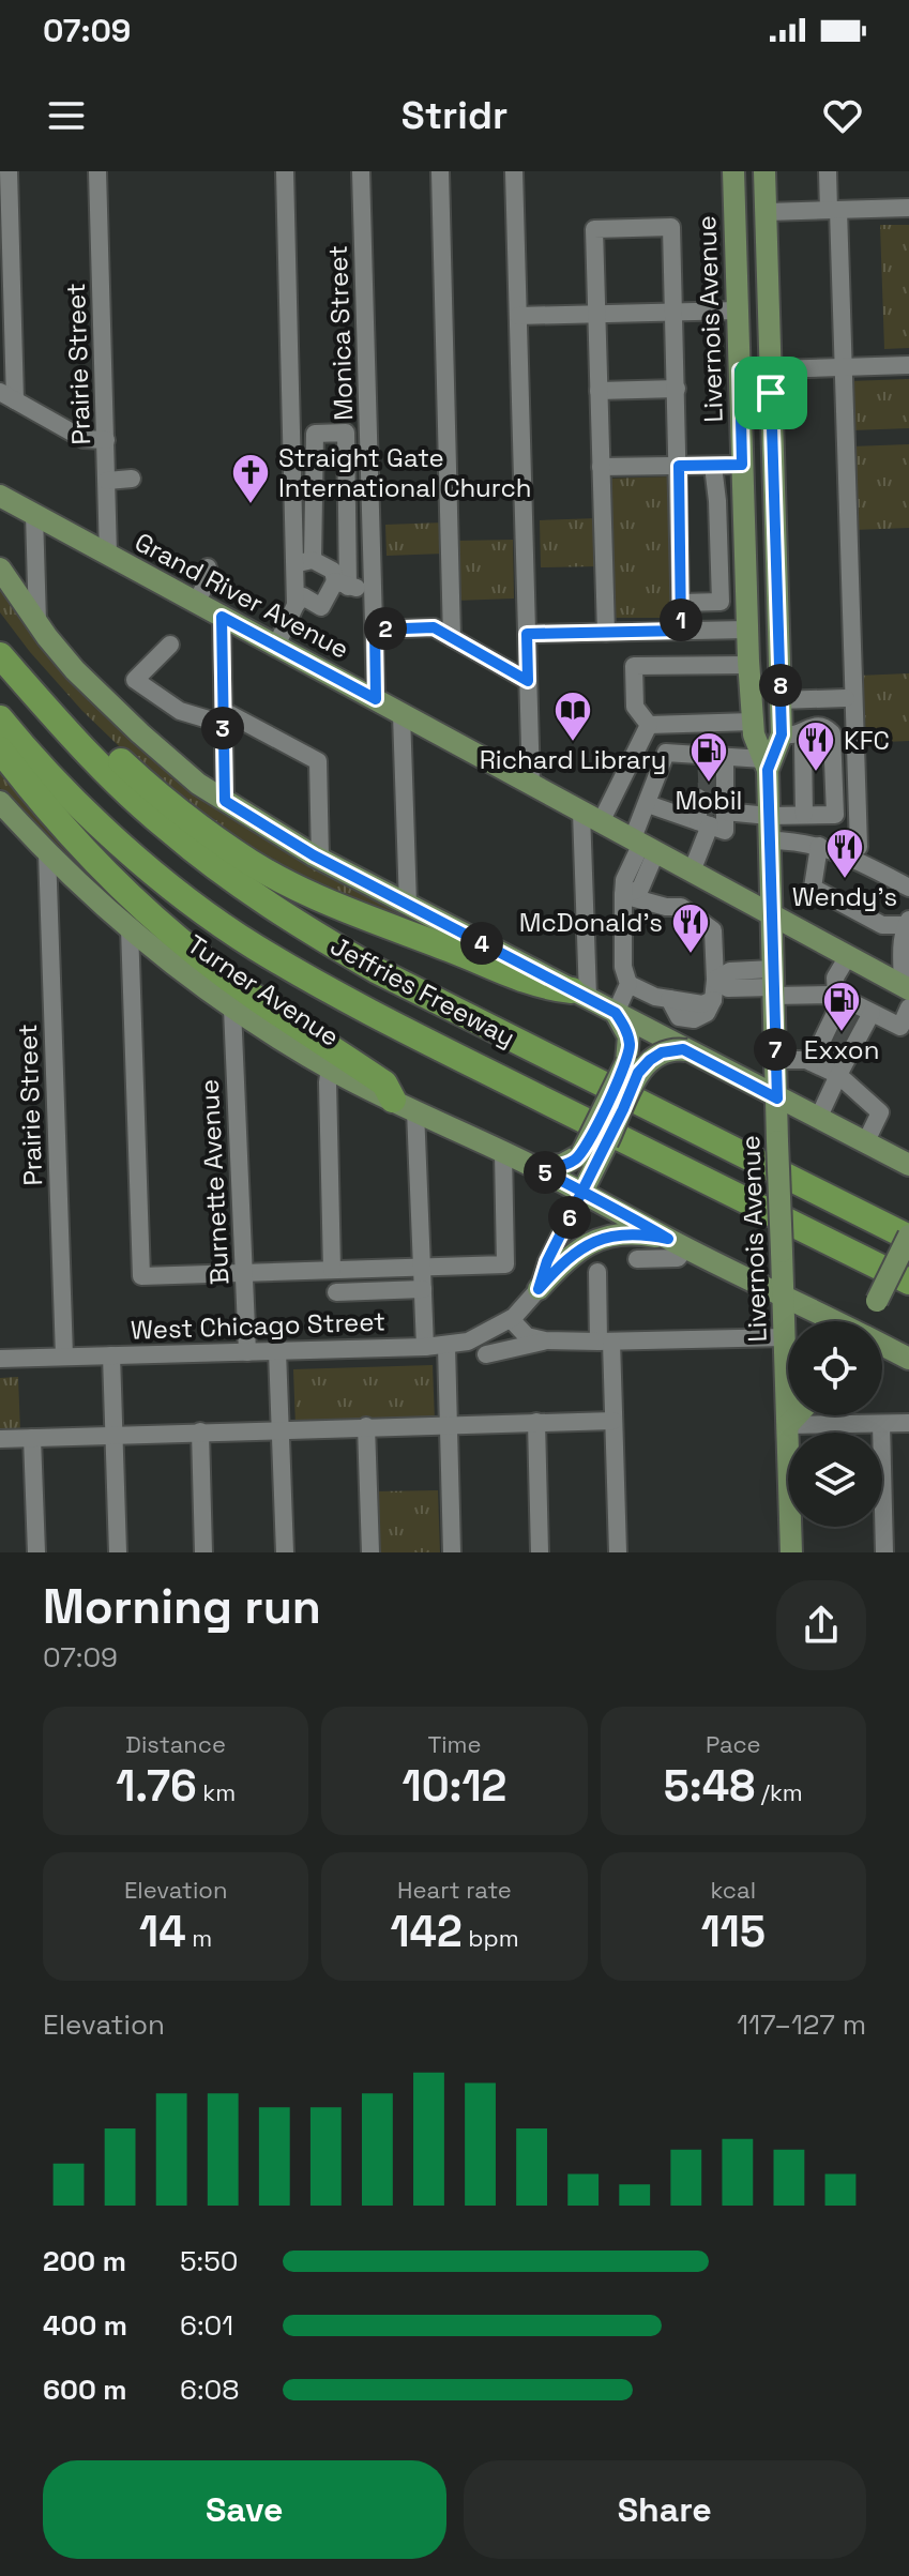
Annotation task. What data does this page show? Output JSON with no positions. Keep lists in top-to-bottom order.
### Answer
{
  "streets": {
    "highway": ["Jeffries Freeway"],
    "main road": ["Livernois Avenue", "Grand River Avenue", "Turner Avenue"],
    "street": [
      "Monica Street",
      "Prairie Street",
      "Burnette Avenue",
      "West Chicago Street"
    ]
  },
  "crossings": [
    ["Livernois Avenue", "Grand River Avenue"],
    ["Livernois Avenue", "Turner Avenue"],
    ["Monica Street", "Grand River Avenue"],
    ["Prairie Street", "Grand River Avenue"],
    ["Prairie Street", "Turner Avenue"],
    ["Prairie Street", "West Chicago Street"],
    ["Turner Avenue", "Burnette Avenue"],
    ["Turner Avenue", "West Chicago Street"],
    ["Burnette Avenue", "West Chicago Street"]
  ],
  "places": {
    "church": ["Straight Gate International Church"],
    "library": ["Richard Library"],
    "restaurant": ["KFC", "Wendy's", "McDonald's"],
    "fuel station": ["Mobil", "Exxon"]
  },
  "page": {
    "status": "07:09",
    "header": "Stridr",
    "pins": [
      "1",
      "2",
      "8",
      "3",
      "4",
      "7",
      "5",
      "6"
    ],
    "heading": ["Morning run", "07:09"],
    "stats": [
      ["Distance", "1.76 km"],
      ["Time", "10:12"],
      ["Pace", "5:48 /km"],
      ["Elevation", "14 m"],
      ["Heart rate", "142 bpm"],
      ["kcal", "115"]
    ],
    "chart": ["Elevation", "117–127 m"],
    "list": [
      {
        "name": "200 m",
        "note": "5:50"
      },
      {
        "name": "400 m",
        "note": "6:01"
      },
      {
        "name": "600 m",
        "note": "6:08"
      }
    ],
    "buttons": ["Save", "Share"]
  }
}
